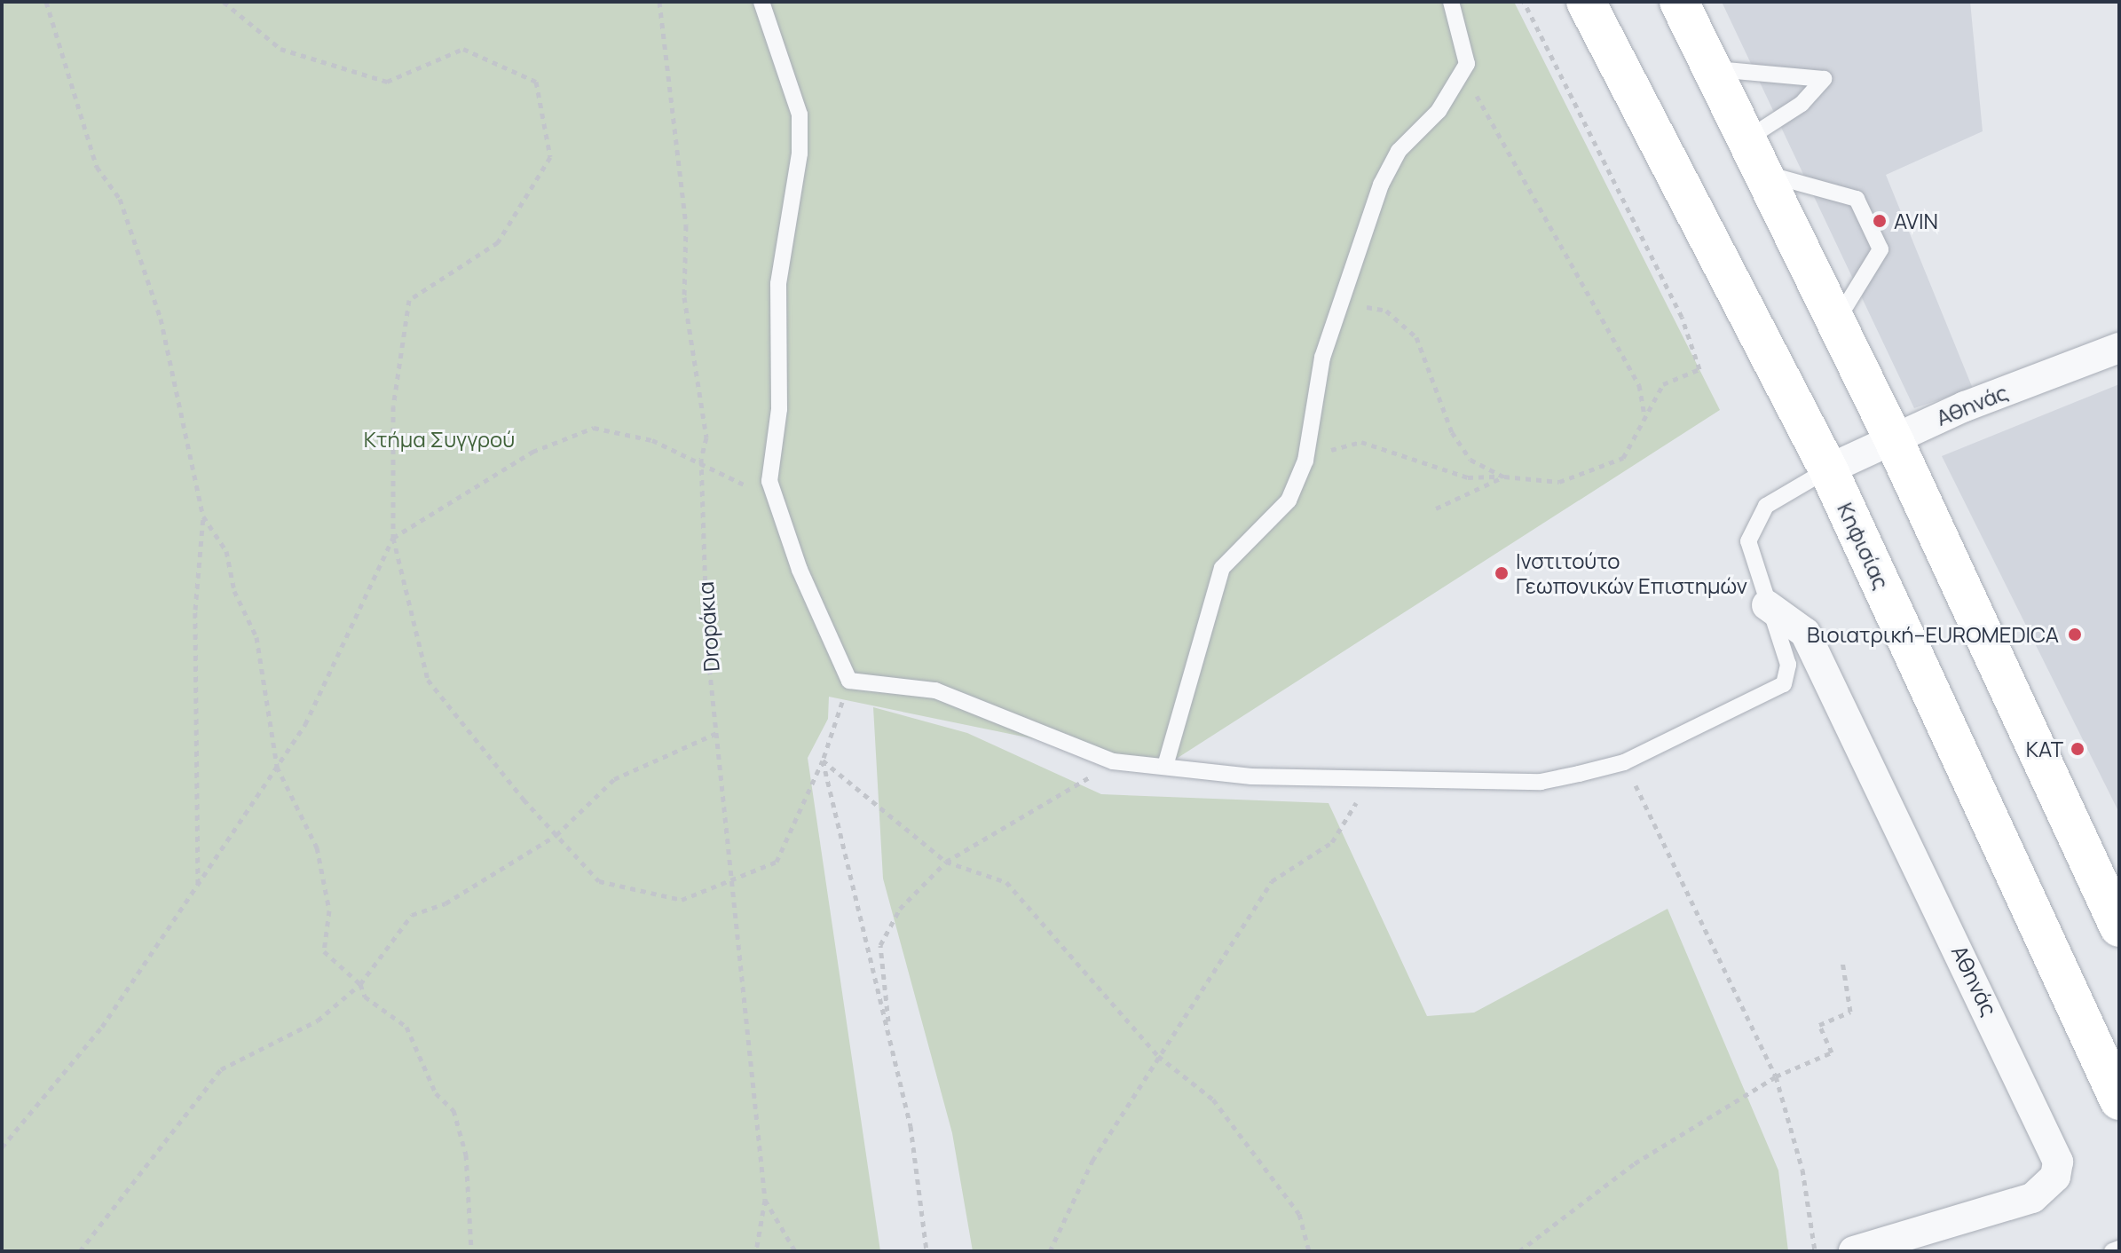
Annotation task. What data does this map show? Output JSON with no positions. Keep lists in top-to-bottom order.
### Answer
{
  "streets": {
    "main road": ["Κηφισίας"],
    "street": ["Αθηνάς"],
    "path": ["Dropάκια"]
  },
  "crossings": [
    ["Αθηνάς", "Κηφισίας"]
  ],
  "parks": ["Κτήμα Συγγρού"],
  "places": [
    "AVIN",
    "Ινστιτούτο Γεωπονικών Επιστημών",
    "Βιοιατρική--EUROMEDICA",
    "ΚΑΤ"
  ]
}
